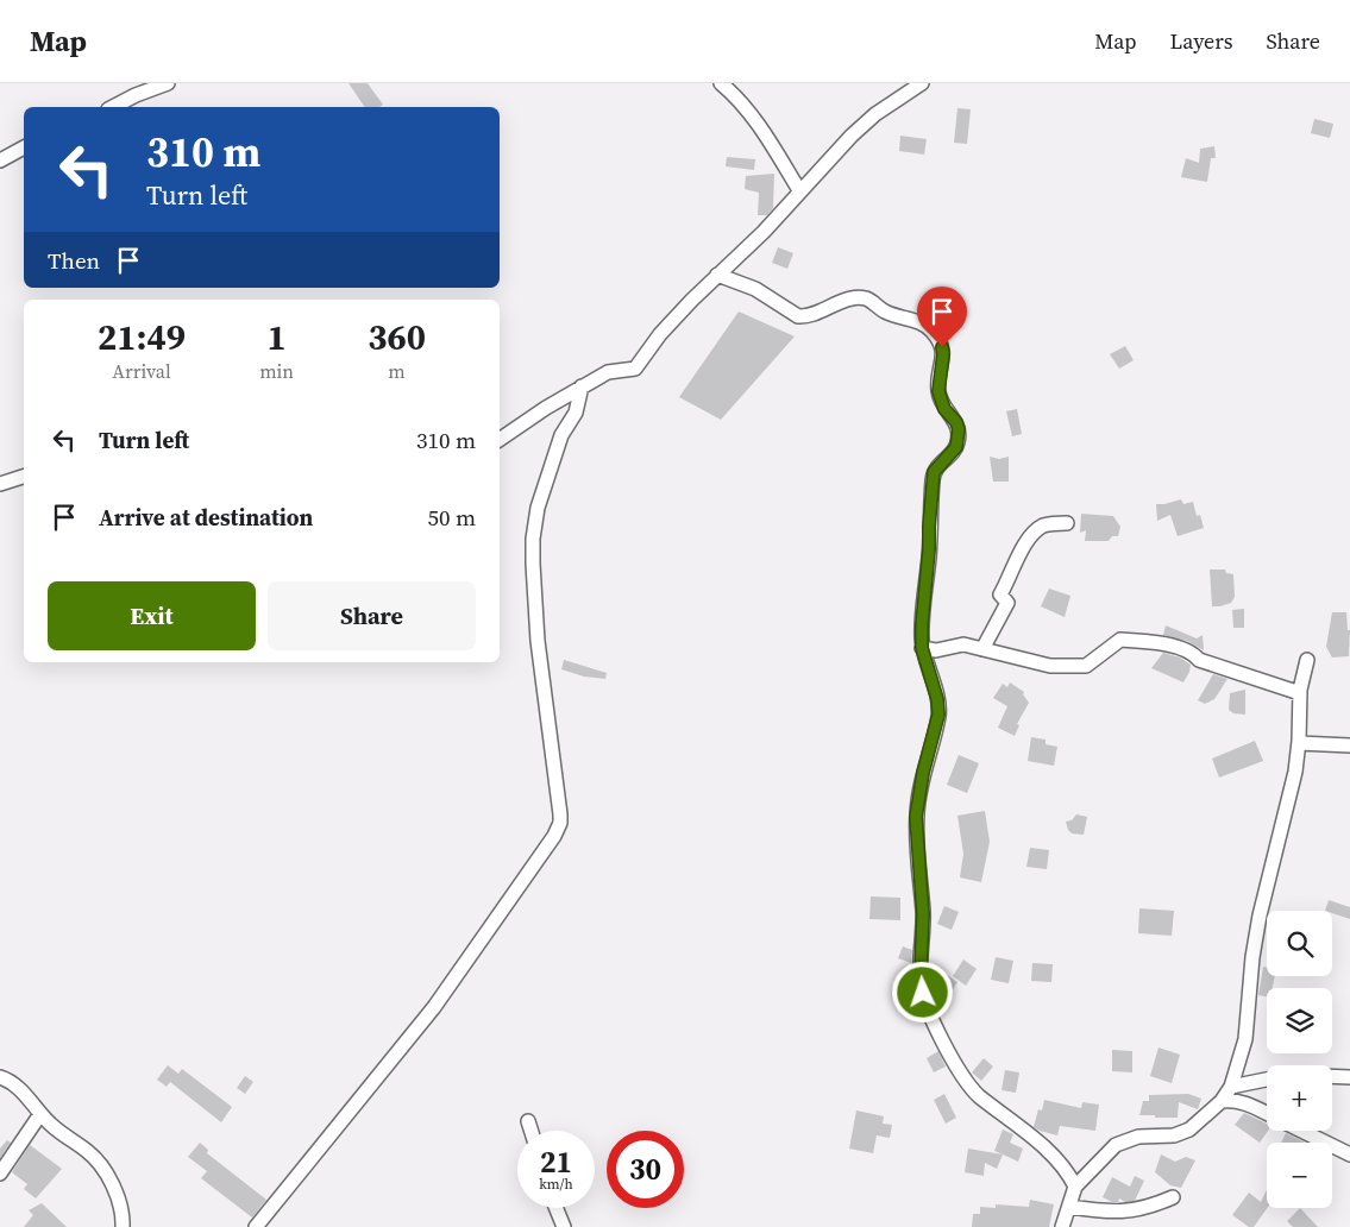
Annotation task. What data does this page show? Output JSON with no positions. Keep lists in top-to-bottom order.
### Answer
{
  "page": {
    "header": "Map",
    "nav": ["Map", "Layers", "Share"],
    "turn": ["310 m", "Turn left"],
    "then": "Then",
    "eta": [
      "21:49",
      "Arrival",
      "1",
      "min",
      "360",
      "m"
    ],
    "list": [
      {
        "name": "Turn left",
        "value": "310 m"
      },
      {
        "name": "Arrive at destination",
        "value": "50 m"
      }
    ],
    "buttons": ["Exit", "Share"],
    "map_buttons": ["+", "−"],
    "speed": "21 km/h",
    "limit": "30"
  }
}
